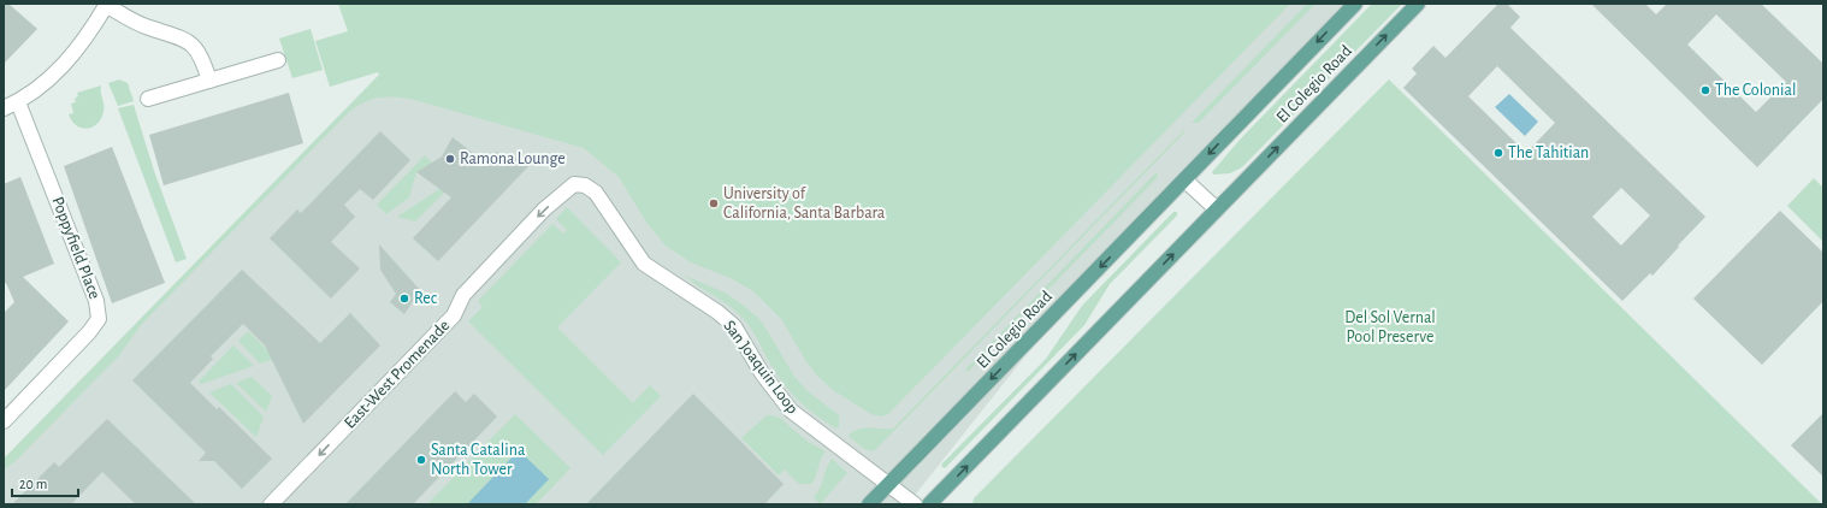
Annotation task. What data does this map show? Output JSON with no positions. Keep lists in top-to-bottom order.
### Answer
{
  "streets": {
    "main road": ["El Colegio Road"],
    "street": ["Poppyfield Place", "San Joaquin Loop", "East-West Promenade"]
  },
  "crossings": [
    ["El Colegio Road", "San Joaquin Loop"],
    ["San Joaquin Loop", "East-West Promenade"]
  ],
  "one_way": ["East-West Promenade"],
  "parks": ["Del Sol Vernal Pool Preserve"],
  "places": [
    "The Colonial",
    "The Tahitian",
    "Ramona Lounge",
    "University of California, Santa Barbara",
    "Rec",
    "Santa Catalina North Tower"
  ],
  "scale_bar": "20 m"
}
